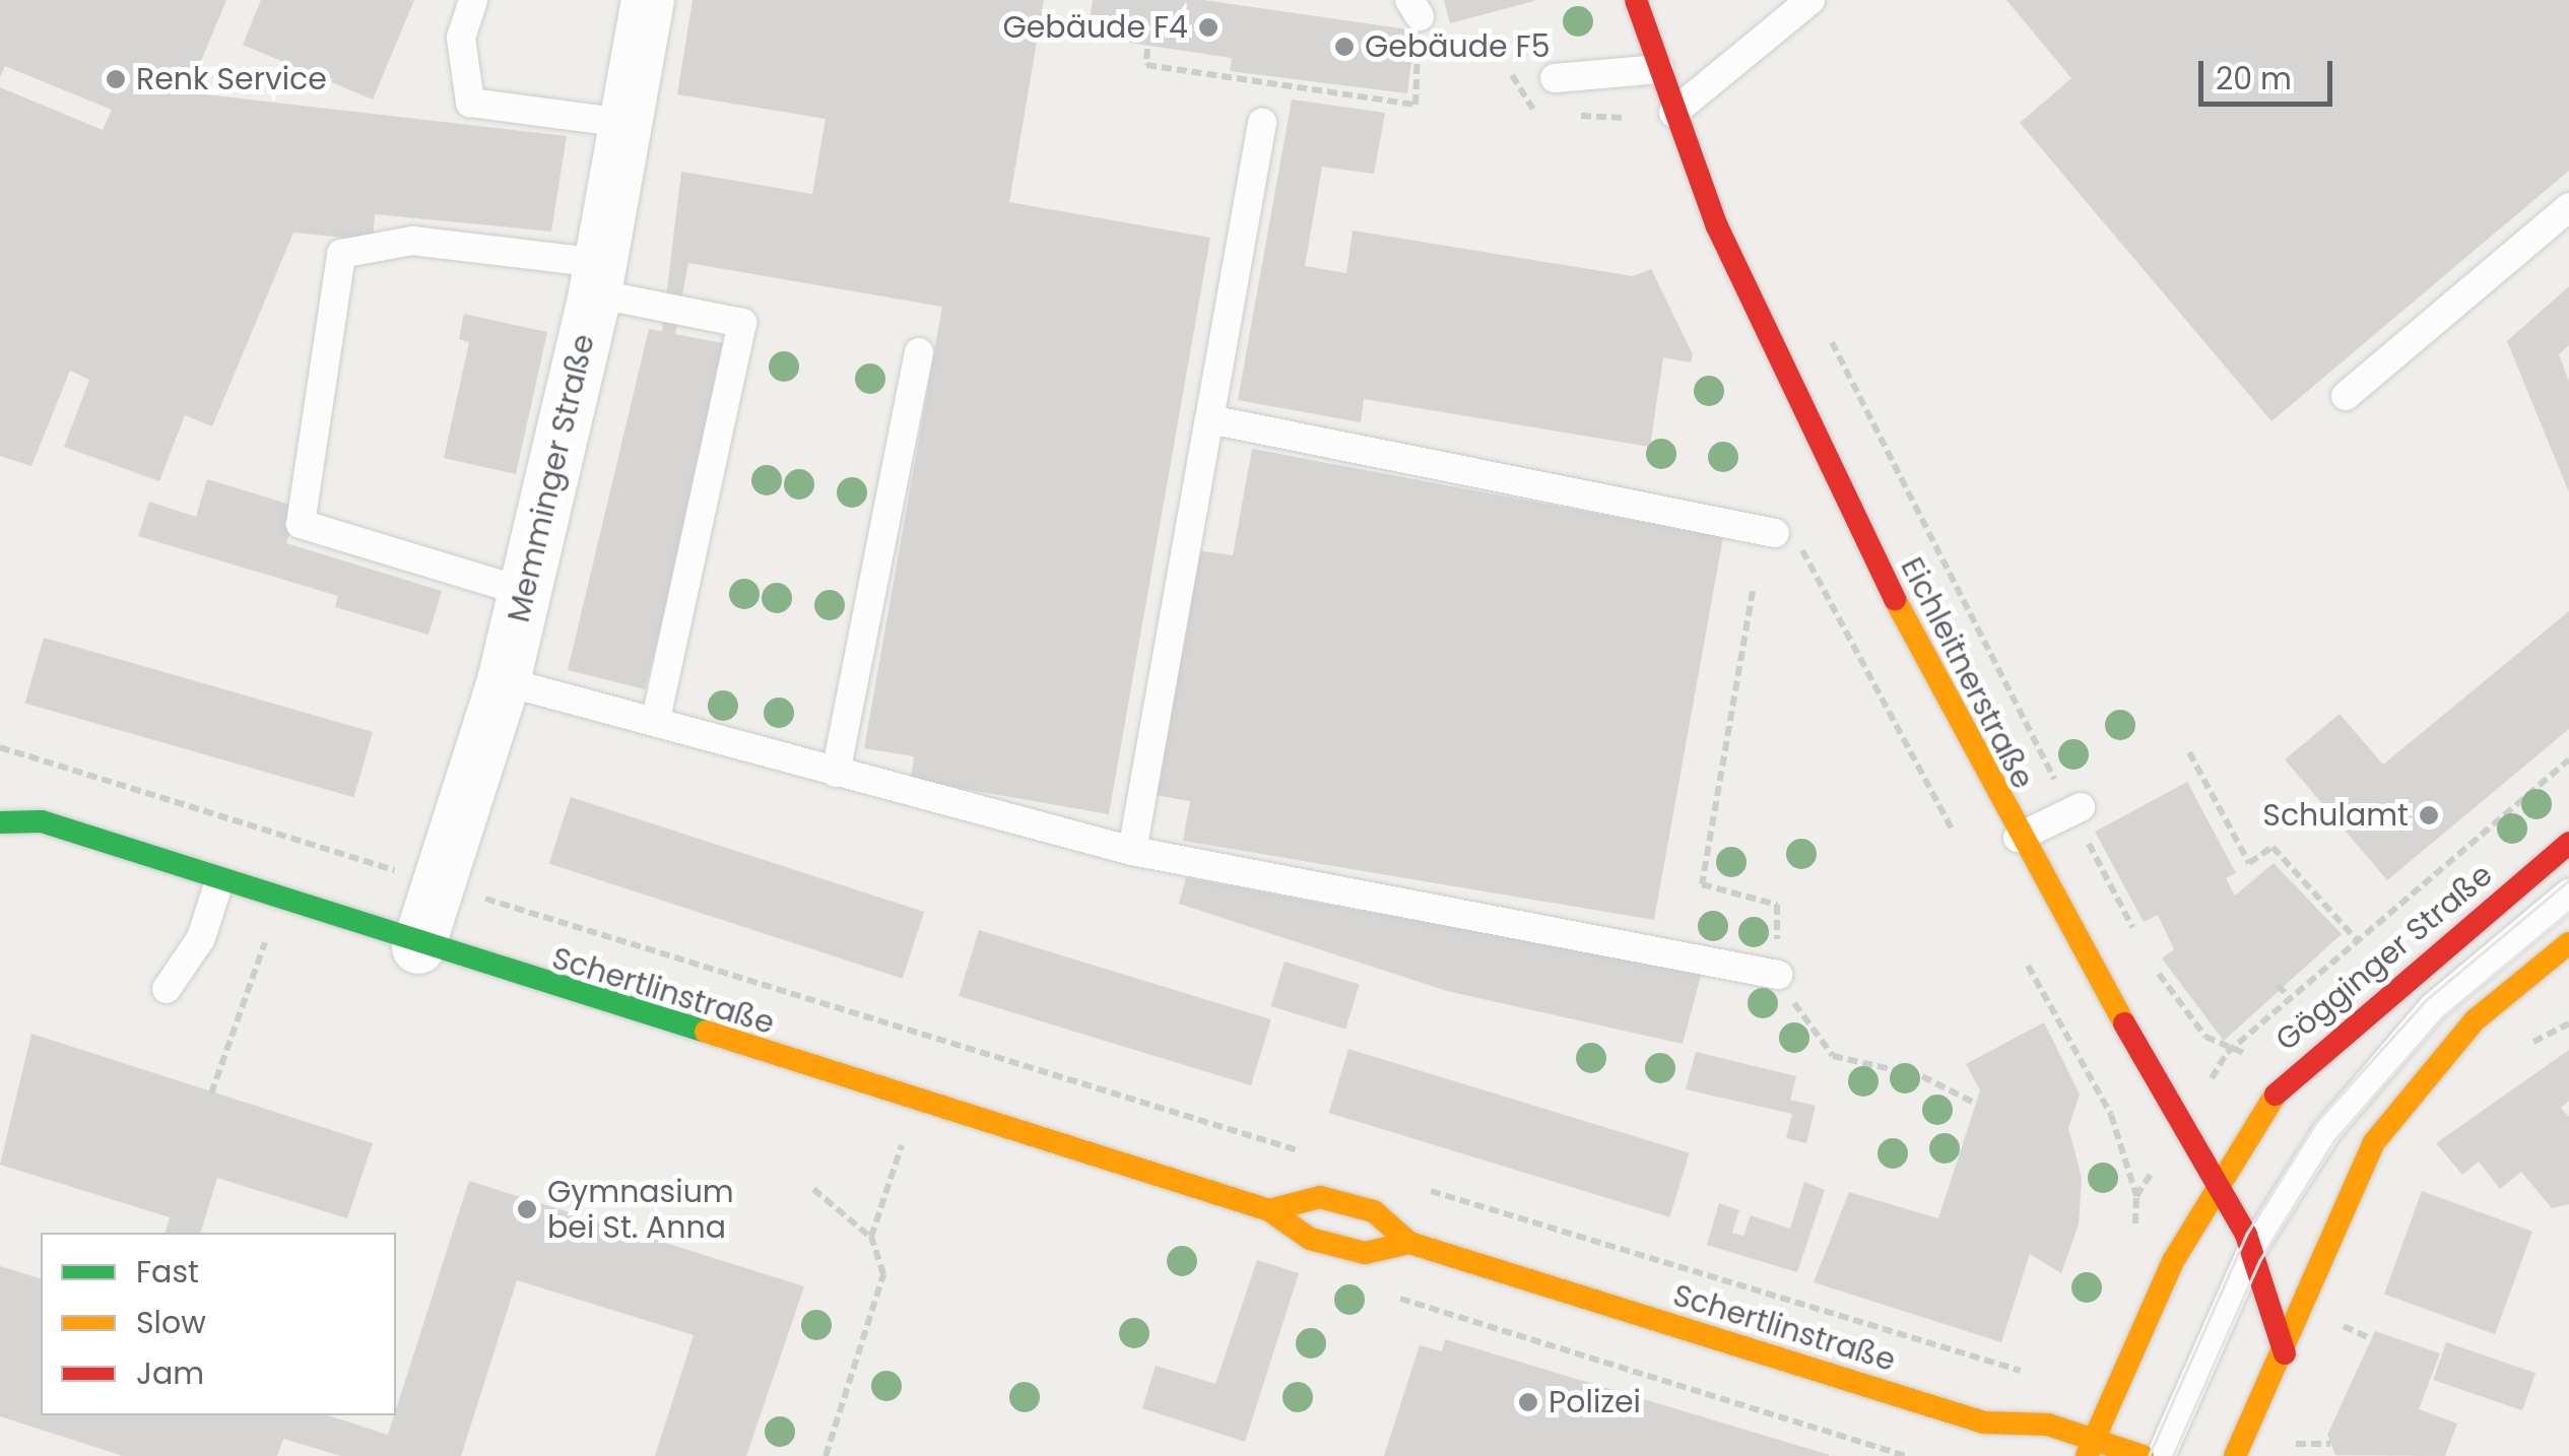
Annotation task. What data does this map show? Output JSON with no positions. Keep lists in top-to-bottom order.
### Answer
{
  "streets": {
    "main road": ["Eichleitnerstraße", "Gögginger Straße", "Schertlinstraße"],
    "street": ["Memminger Straße"]
  },
  "crossings": [
    ["Memminger Straße", "Schertlinstraße"],
    ["Eichleitnerstraße", "Gögginger Straße"],
    ["Gögginger Straße", "Schertlinstraße"]
  ],
  "places": [
    "Gebäude F4",
    "Gebäude F5",
    "Renk Service",
    "Schulamt",
    "Gymnasium bei St. Anna",
    "Polizei"
  ],
  "legend": ["Fast", "Slow", "Jam"],
  "scale_bar": "20 m"
}
